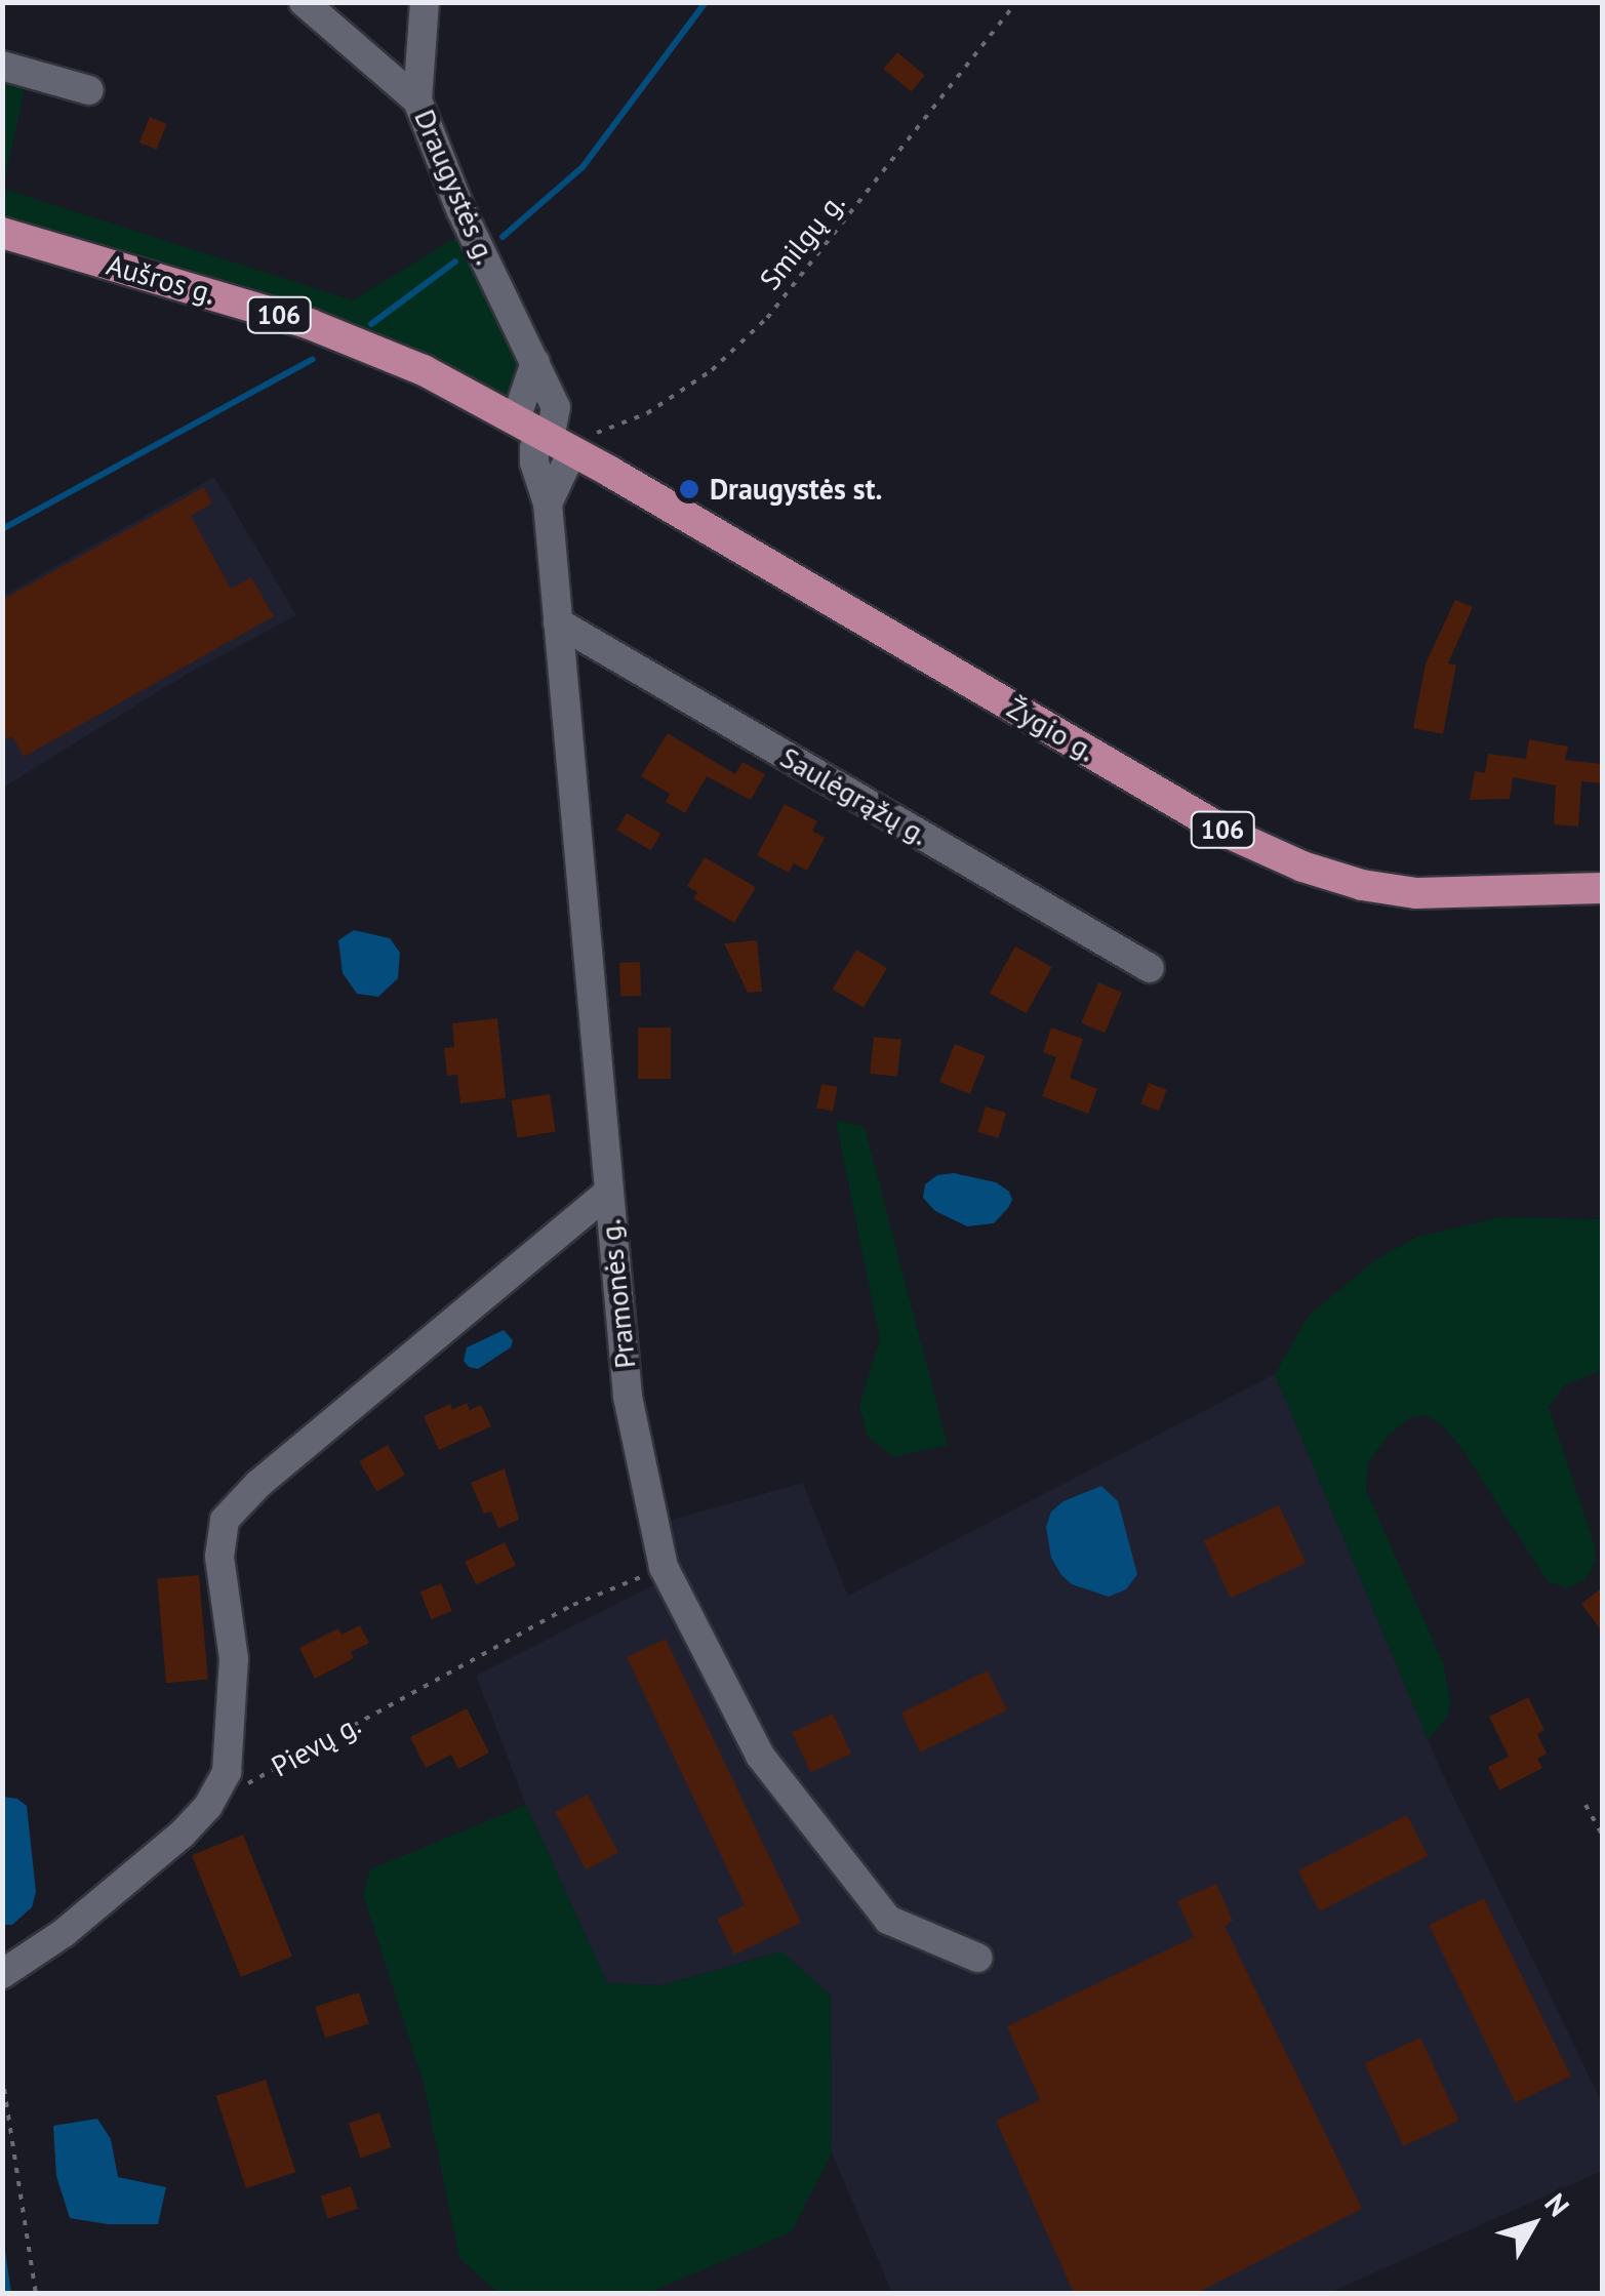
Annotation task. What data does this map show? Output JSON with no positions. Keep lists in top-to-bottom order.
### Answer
{
  "streets": {
    "main road": ["Aušros g.", "106", "Žygio g."],
    "street": ["Draugystės g.", "Saulėgrąžų g.", "Pramonės g."],
    "path": ["Smilgų g.", "Pievų g."]
  },
  "crossings": [
    ["Draugystės g.", "Smilgų g."],
    ["Draugystės g.", "Aušros g."],
    ["Draugystės g.", "Žygio g."],
    ["Draugystės g.", "Pramonės g."],
    ["Smilgų g.", "Aušros g."],
    ["Smilgų g.", "Žygio g."],
    ["Smilgų g.", "Pramonės g."],
    ["Aušros g.", "Žygio g."],
    ["Aušros g.", "Pramonės g."],
    ["Žygio g.", "Pramonės g."],
    ["Saulėgrąžų g.", "Pramonės g."],
    ["Pramonės g.", "Pievų g."]
  ],
  "places": ["Draugystės st."],
  "north": "top right"
}
